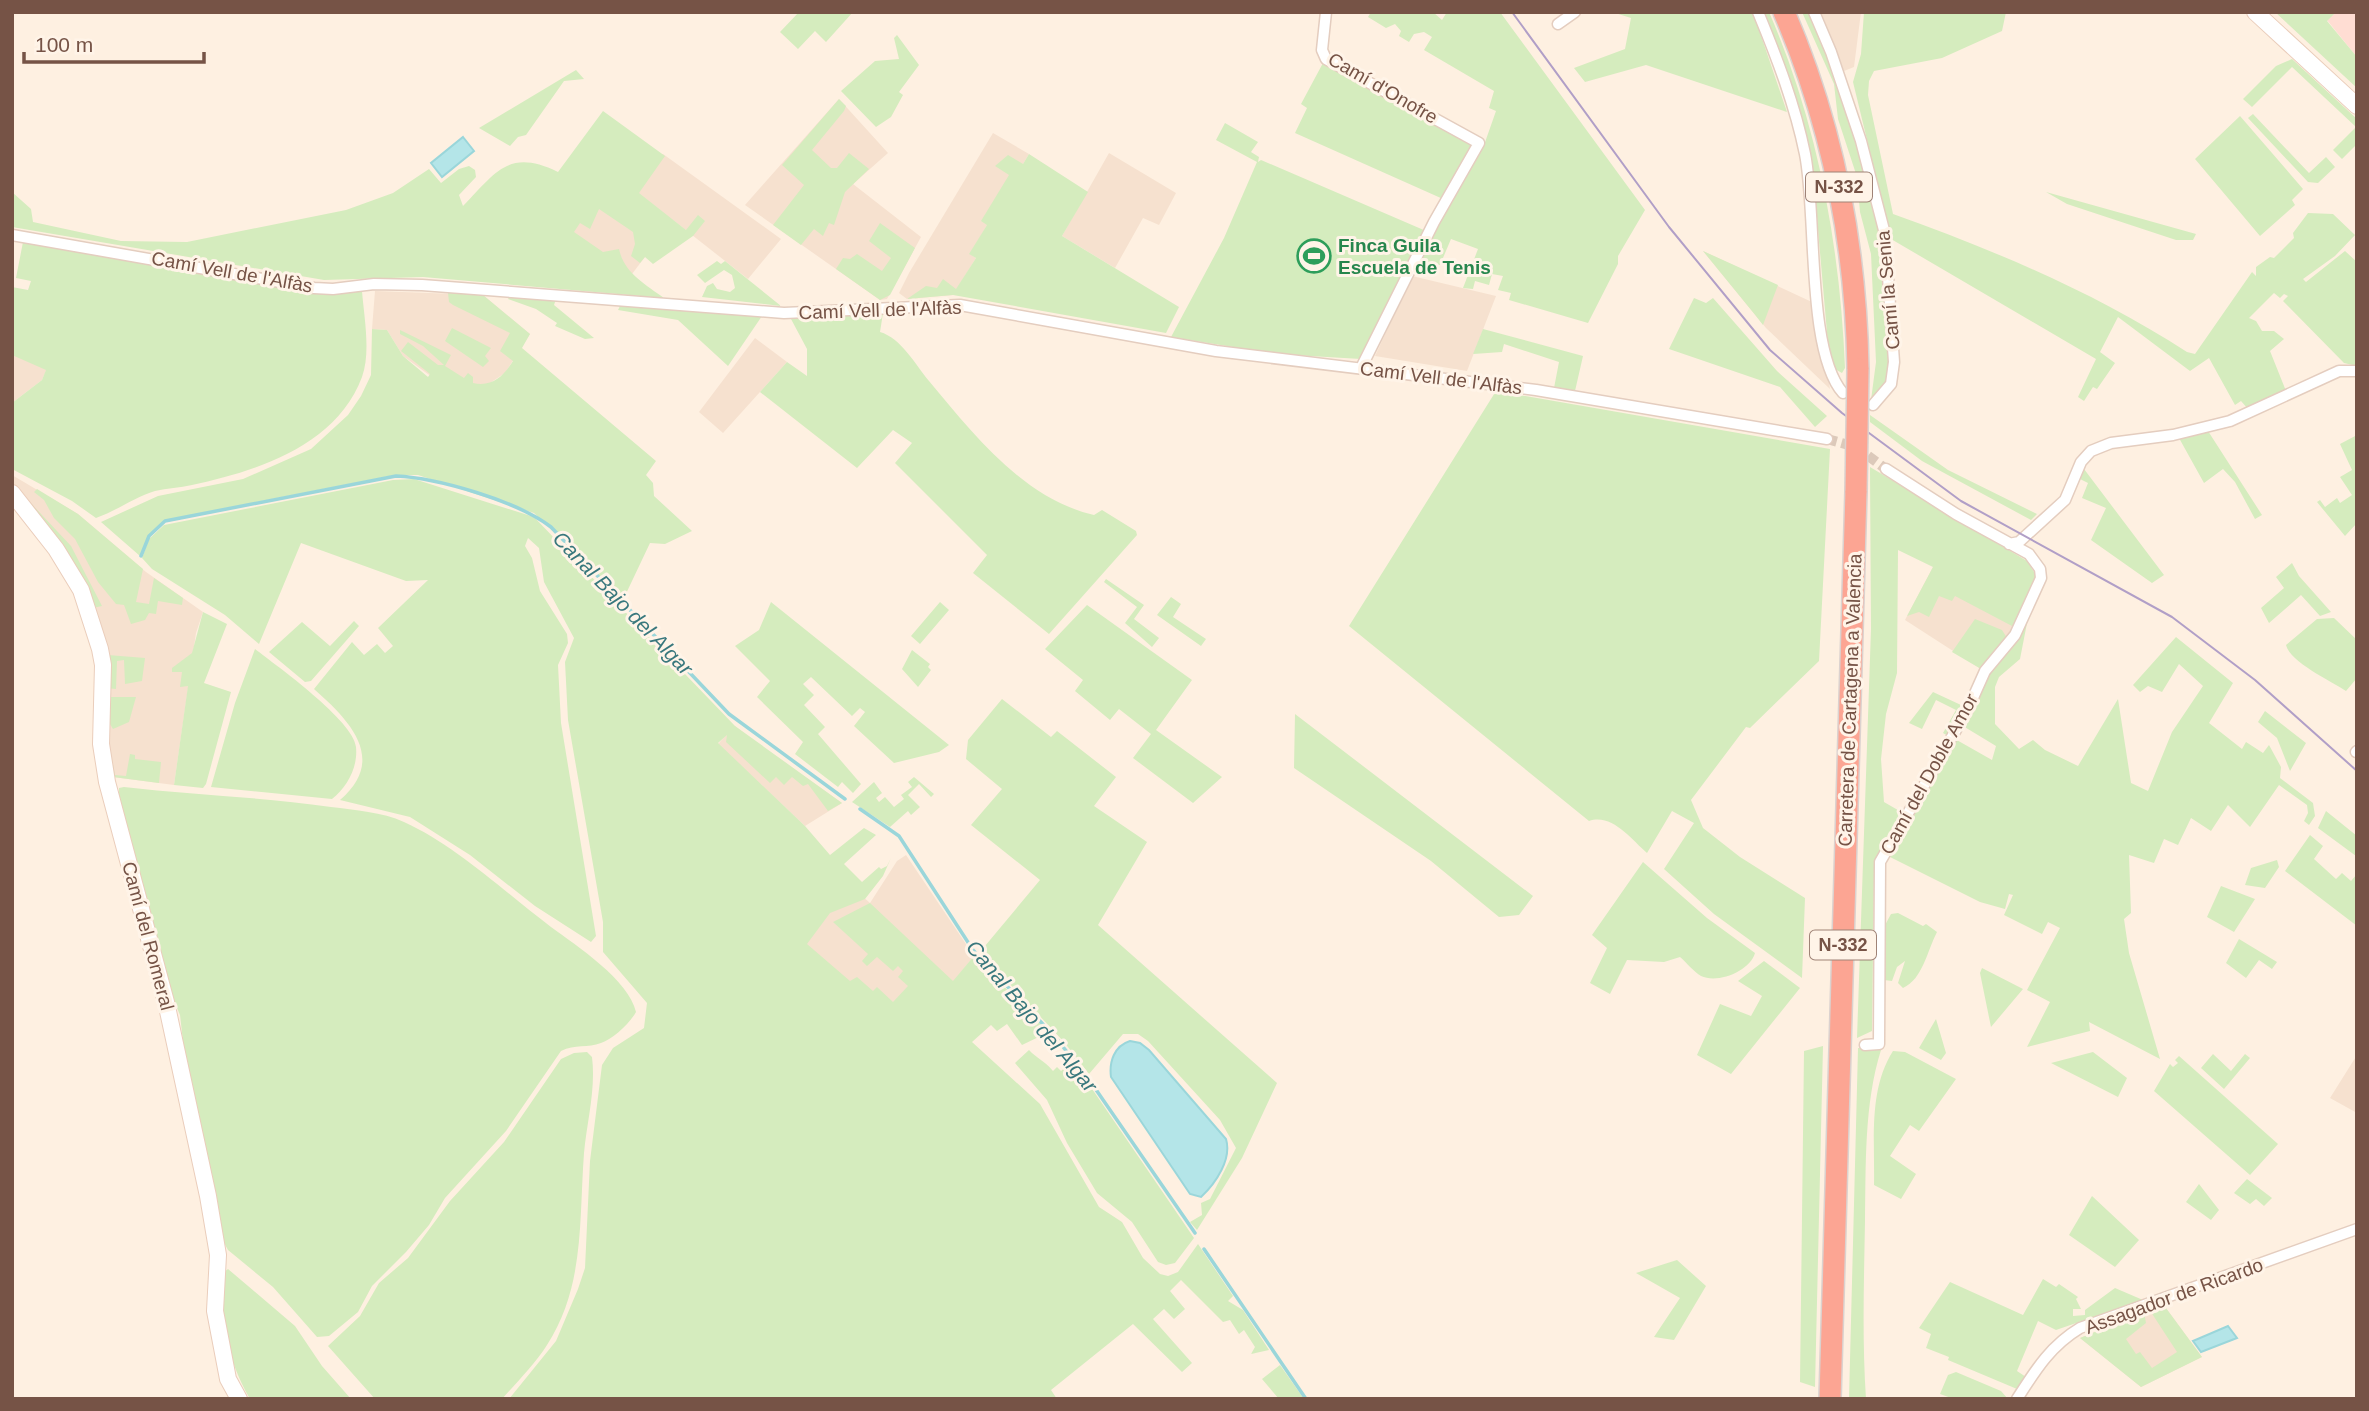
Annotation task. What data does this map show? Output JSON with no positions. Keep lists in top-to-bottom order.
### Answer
{
  "streets": {
    "highway": ["N-332", "Carretera de Cartagena a Valencia"],
    "street": [
      "Camí d'Onofre",
      "Camí Vell de l'Alfàs",
      "Camí la Senia",
      "Camí del Doble Amor",
      "Camí del Romeral",
      "Assagador de Ricardo"
    ]
  },
  "crossings": [
    ["Camí d'Onofre", "Camí Vell de l'Alfàs"]
  ],
  "water": ["Canal Bajo del Algar"],
  "places": {
    "sports": ["Finca Guila Escuela de Tenis"]
  },
  "scale_bar": "100 m"
}
